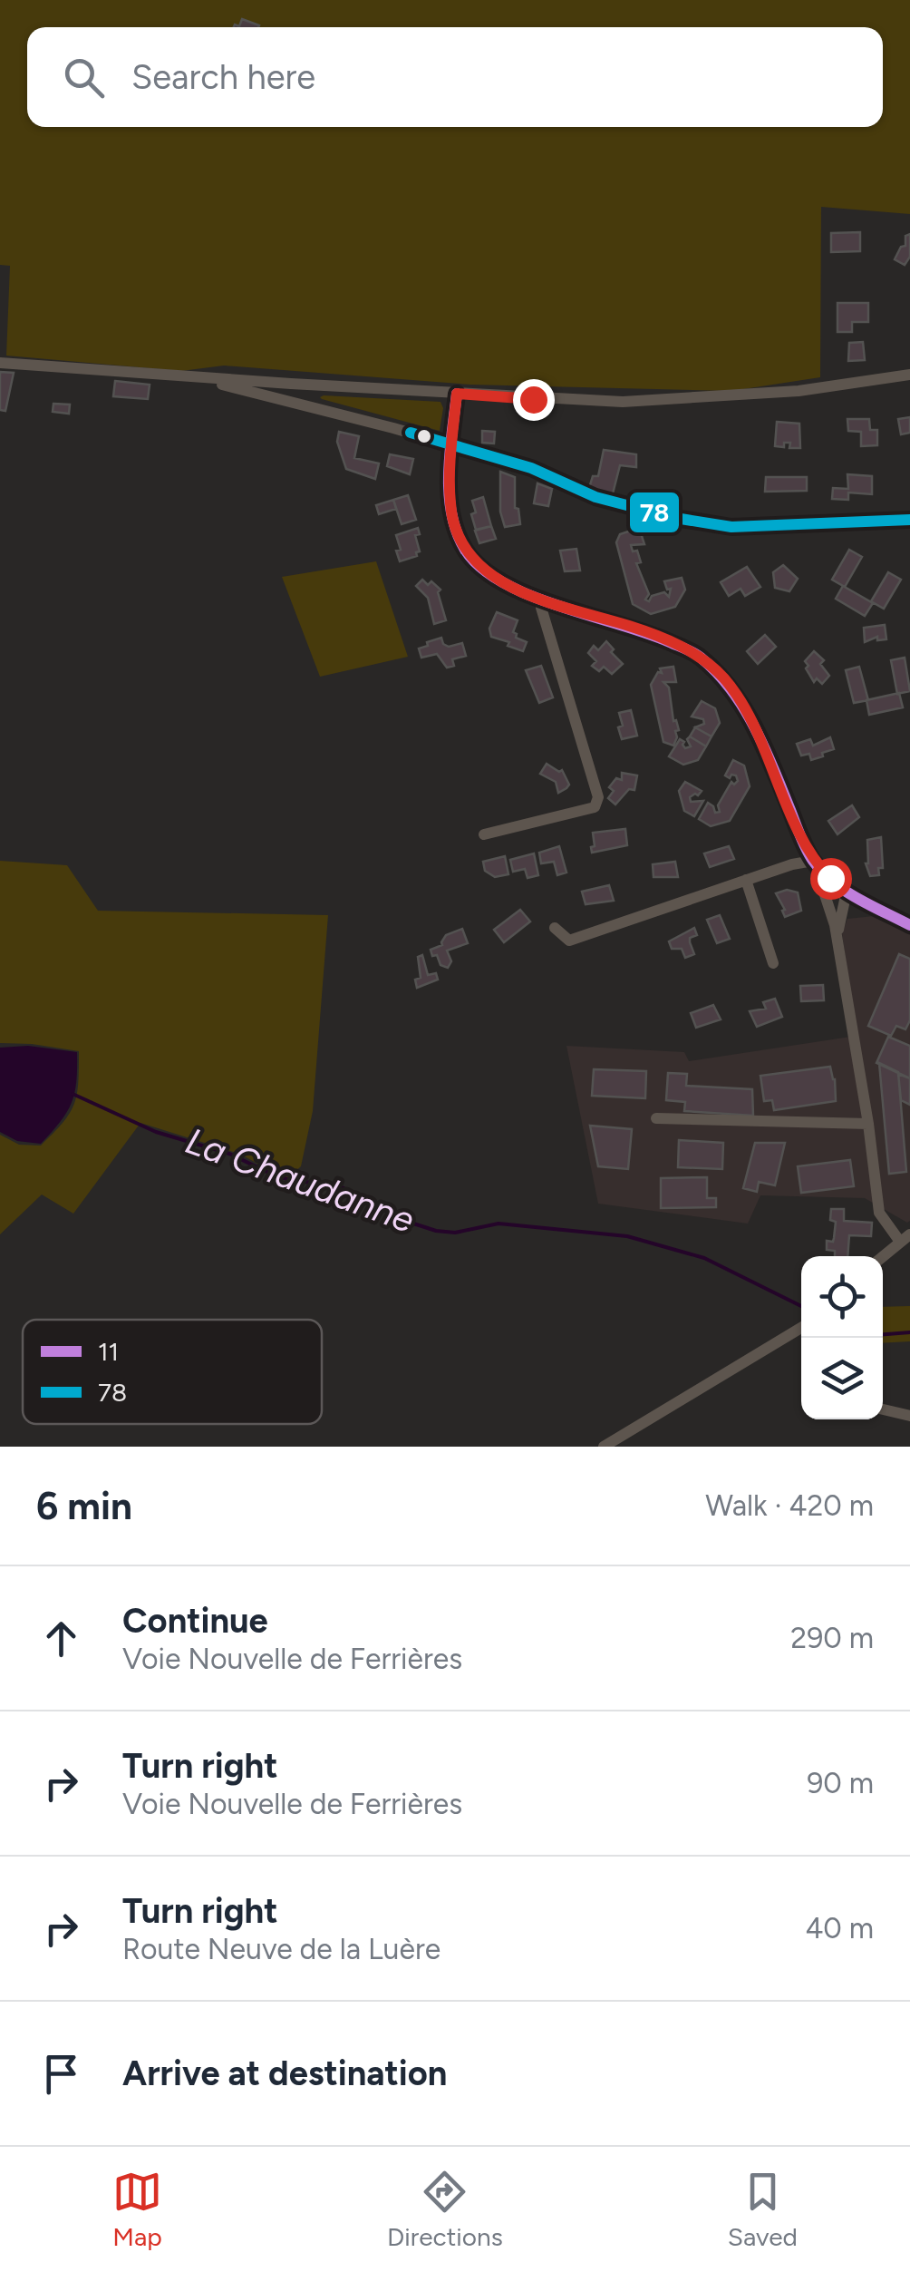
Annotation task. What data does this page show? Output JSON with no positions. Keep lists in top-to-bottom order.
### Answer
{
  "water": ["La Chaudanne"],
  "lines": ["transit line 11", "transit line 78"],
  "legend": ["11", "78"],
  "page": {
    "search": "Search here",
    "heading": ["6 min", "Walk · 420 m"],
    "list": [
      ["Continue", "Voie Nouvelle de Ferrières", "290 m"],
      ["Turn right", "Voie Nouvelle de Ferrières", "90 m"],
      ["Turn right", "Route Neuve de la Luère", "40 m"],
      "Arrive at destination"
    ],
    "nav": ["Map", "Directions", "Saved"]
  }
}
